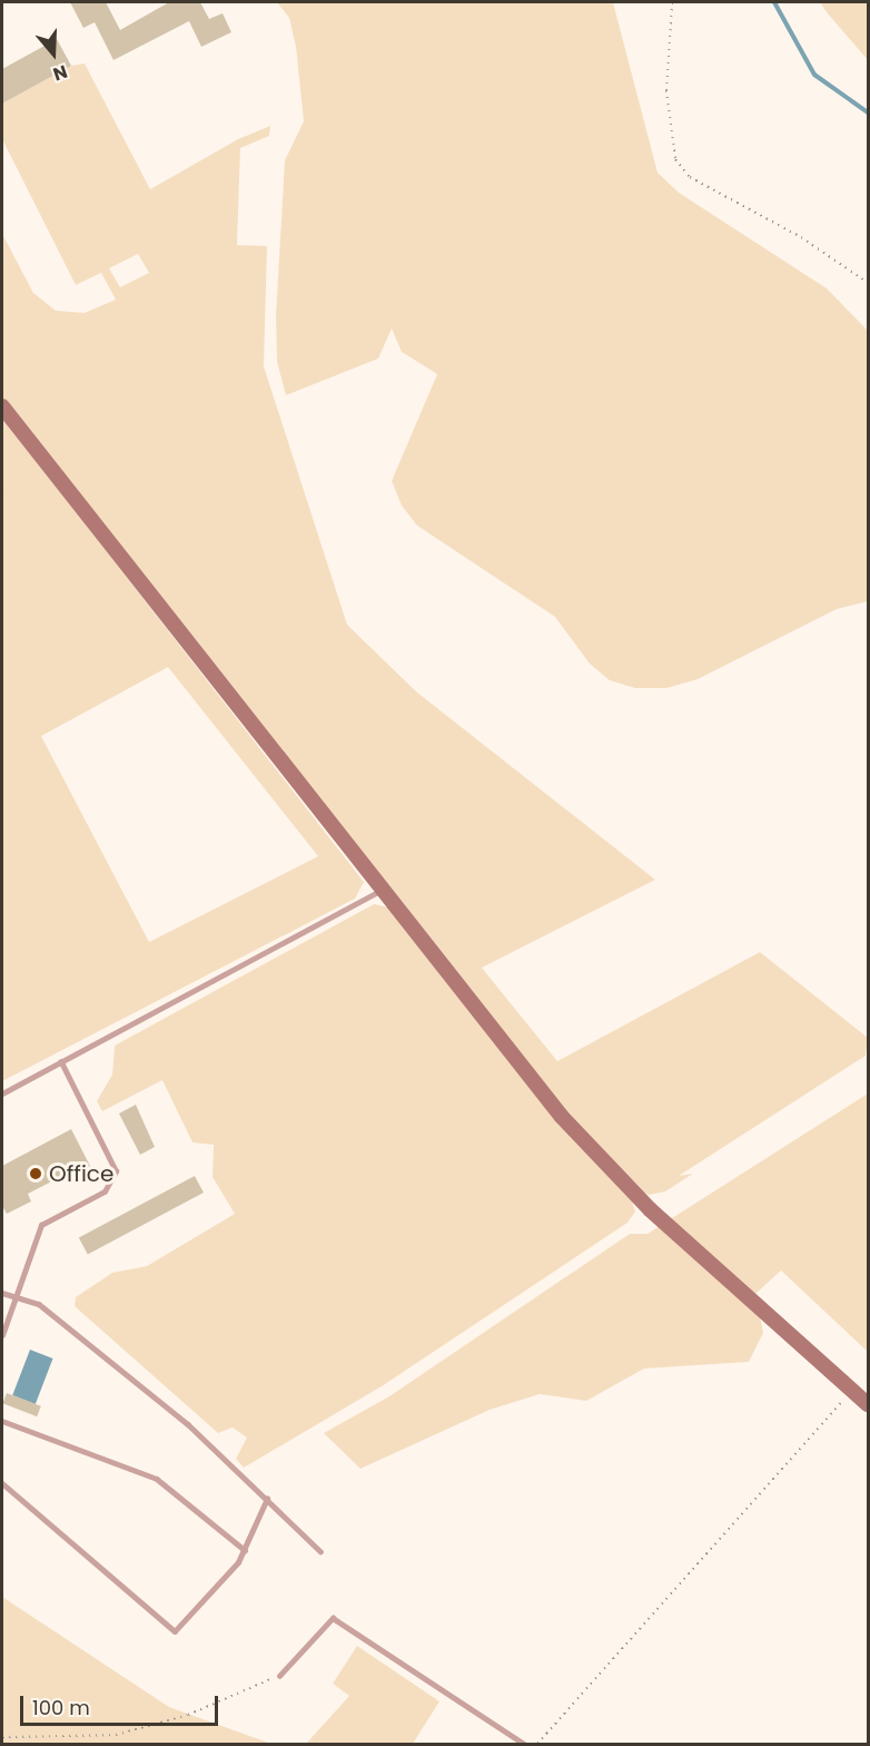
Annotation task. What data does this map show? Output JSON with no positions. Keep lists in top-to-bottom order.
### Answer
{
  "places": ["Office"],
  "scale_bar": "100 m",
  "north": "bottom"
}
